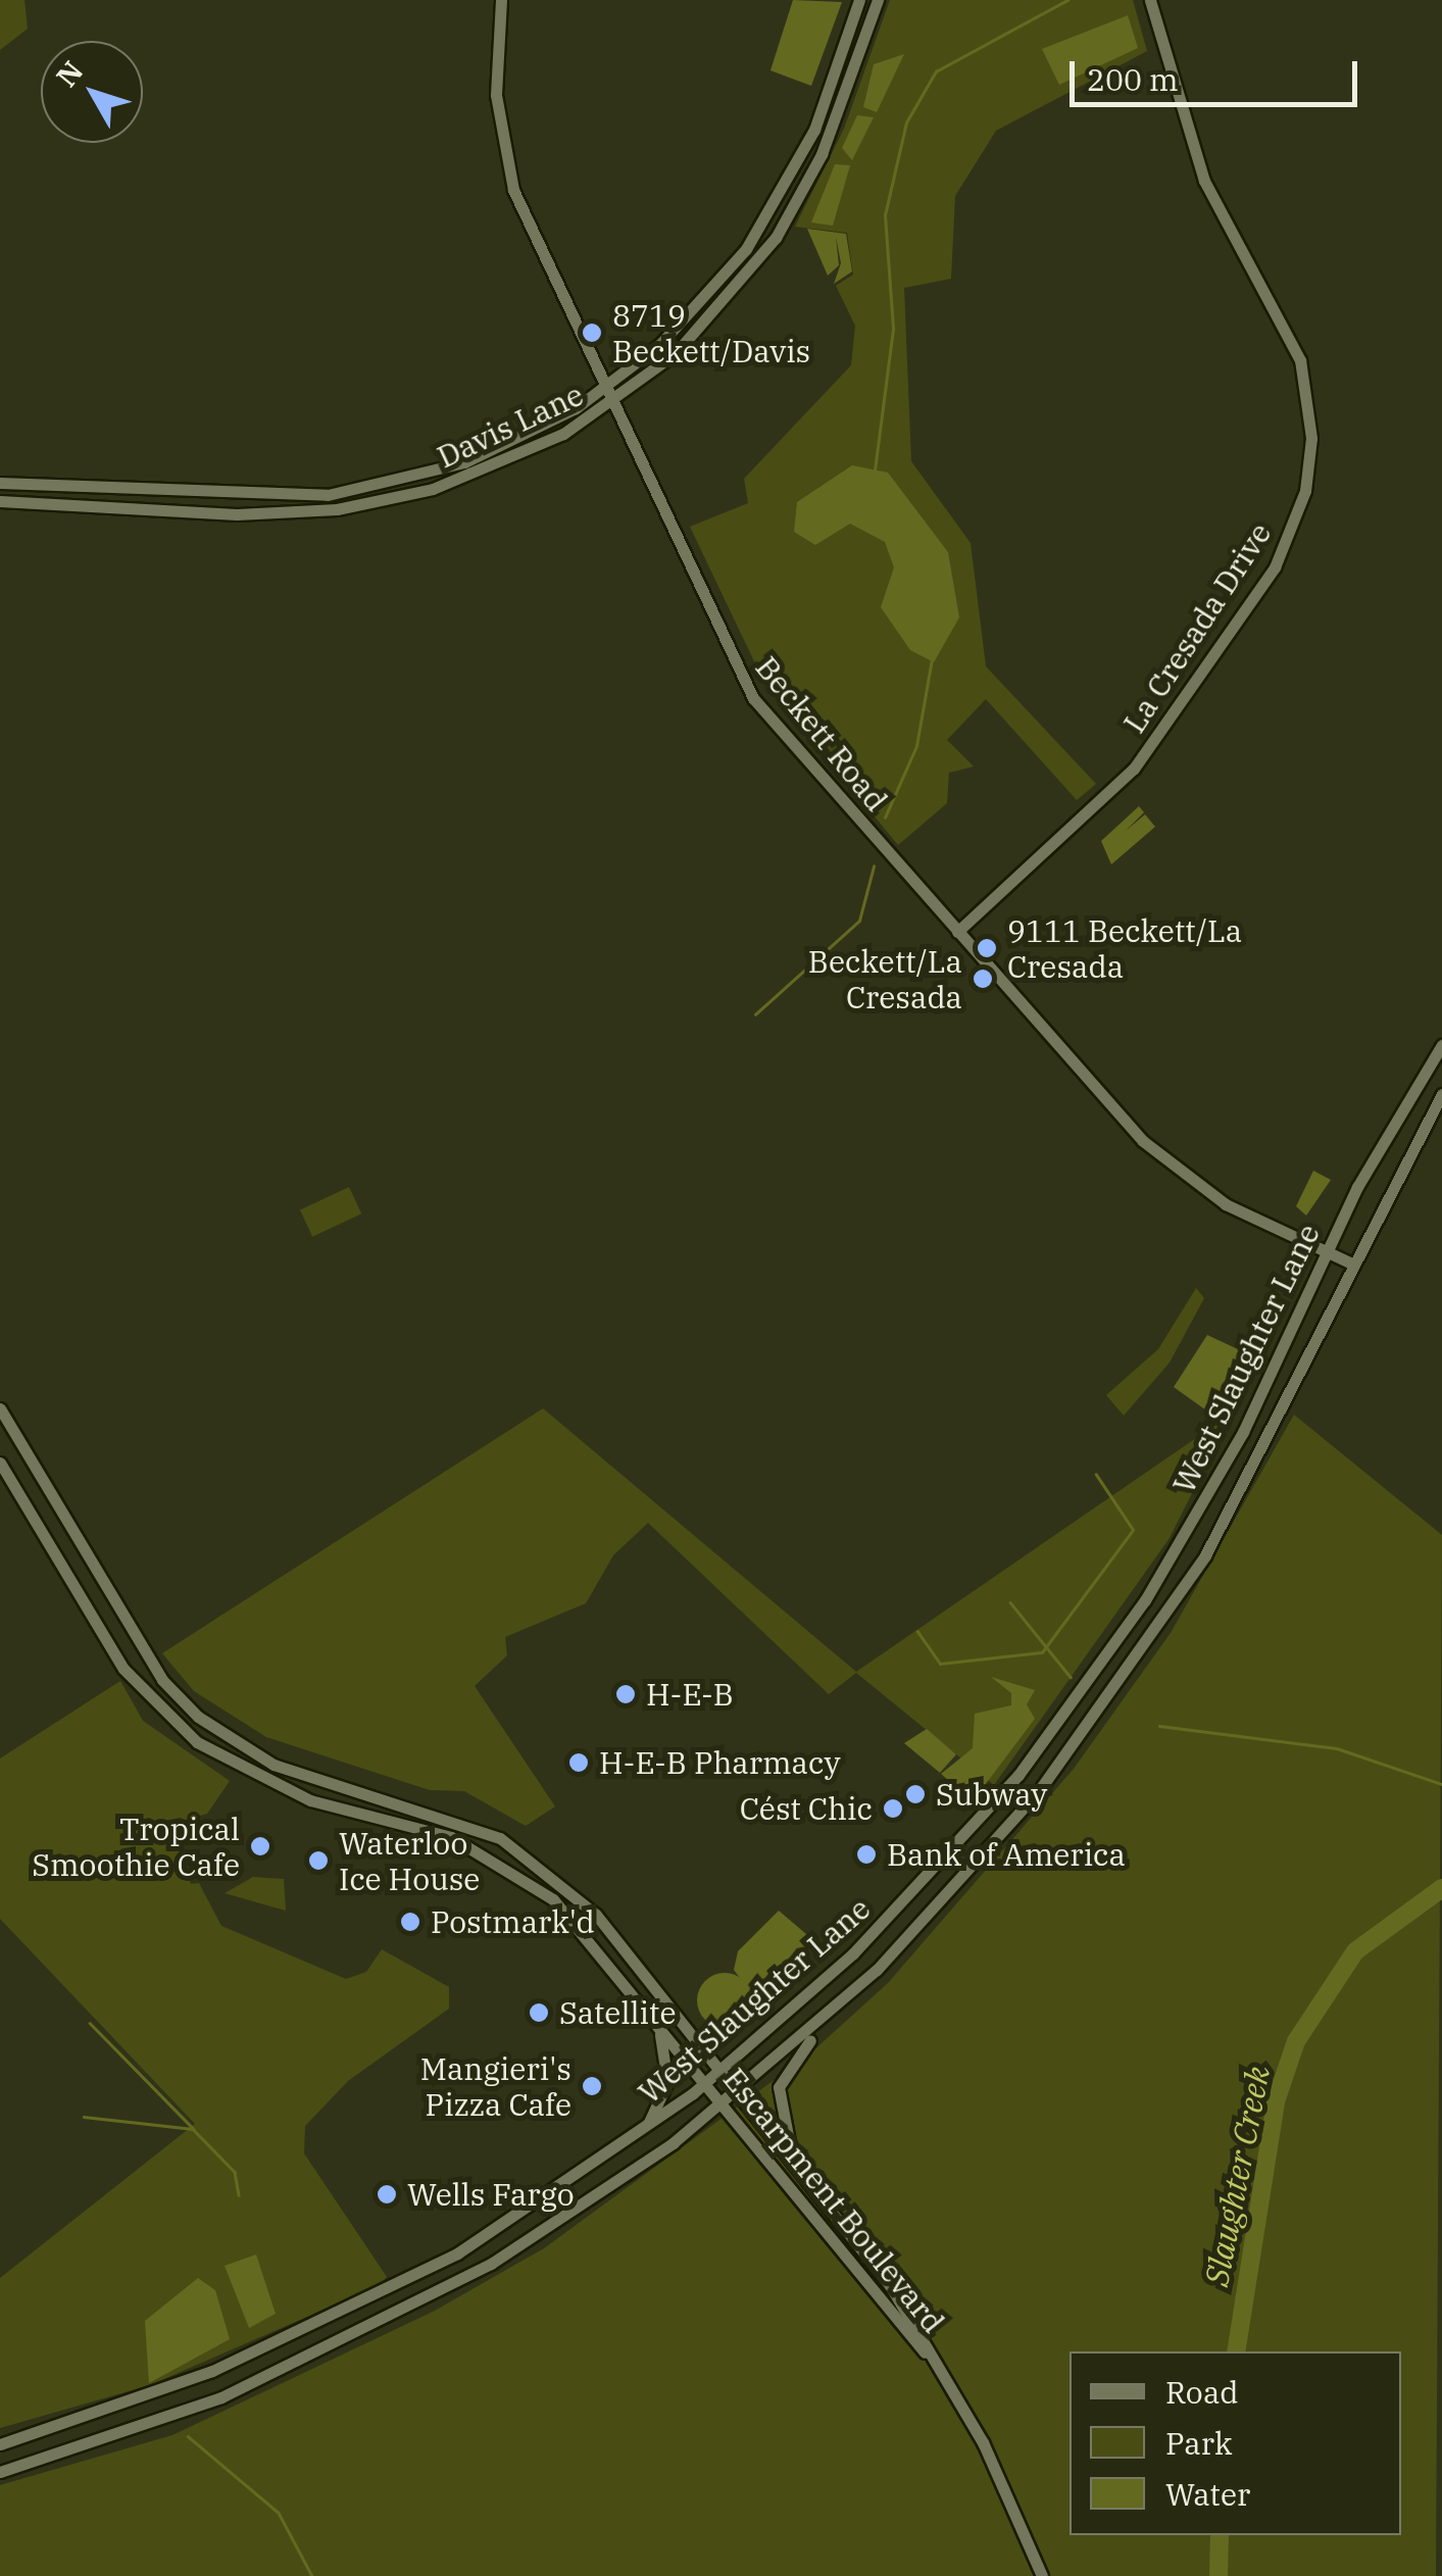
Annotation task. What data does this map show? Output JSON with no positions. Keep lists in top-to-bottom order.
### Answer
{
  "streets": {
    "main road": [
      "Davis Lane",
      "La Cresada Drive",
      "Beckett Road",
      "West Slaughter Lane",
      "Escarpment Boulevard"
    ]
  },
  "crossings": [
    ["Davis Lane", "Beckett Road"],
    ["La Cresada Drive", "Beckett Road"],
    ["Beckett Road", "West Slaughter Lane"],
    ["West Slaughter Lane", "Escarpment Boulevard"]
  ],
  "water": ["Slaughter Creek"],
  "places": [
    "8719 Beckett/Davis",
    "9111 Beckett/La Cresada",
    "Beckett/La Cresada",
    "H-E-B",
    "H-E-B Pharmacy",
    "Subway",
    "Cést Chic",
    "Tropical Smoothie Cafe",
    "Bank of America",
    "Waterloo Ice House",
    "Postmark'd",
    "Satellite",
    "Mangieri's Pizza Cafe",
    "Wells Fargo"
  ],
  "legend": ["Road", "Park", "Water"],
  "scale_bar": "200 m",
  "north": "top left"
}
